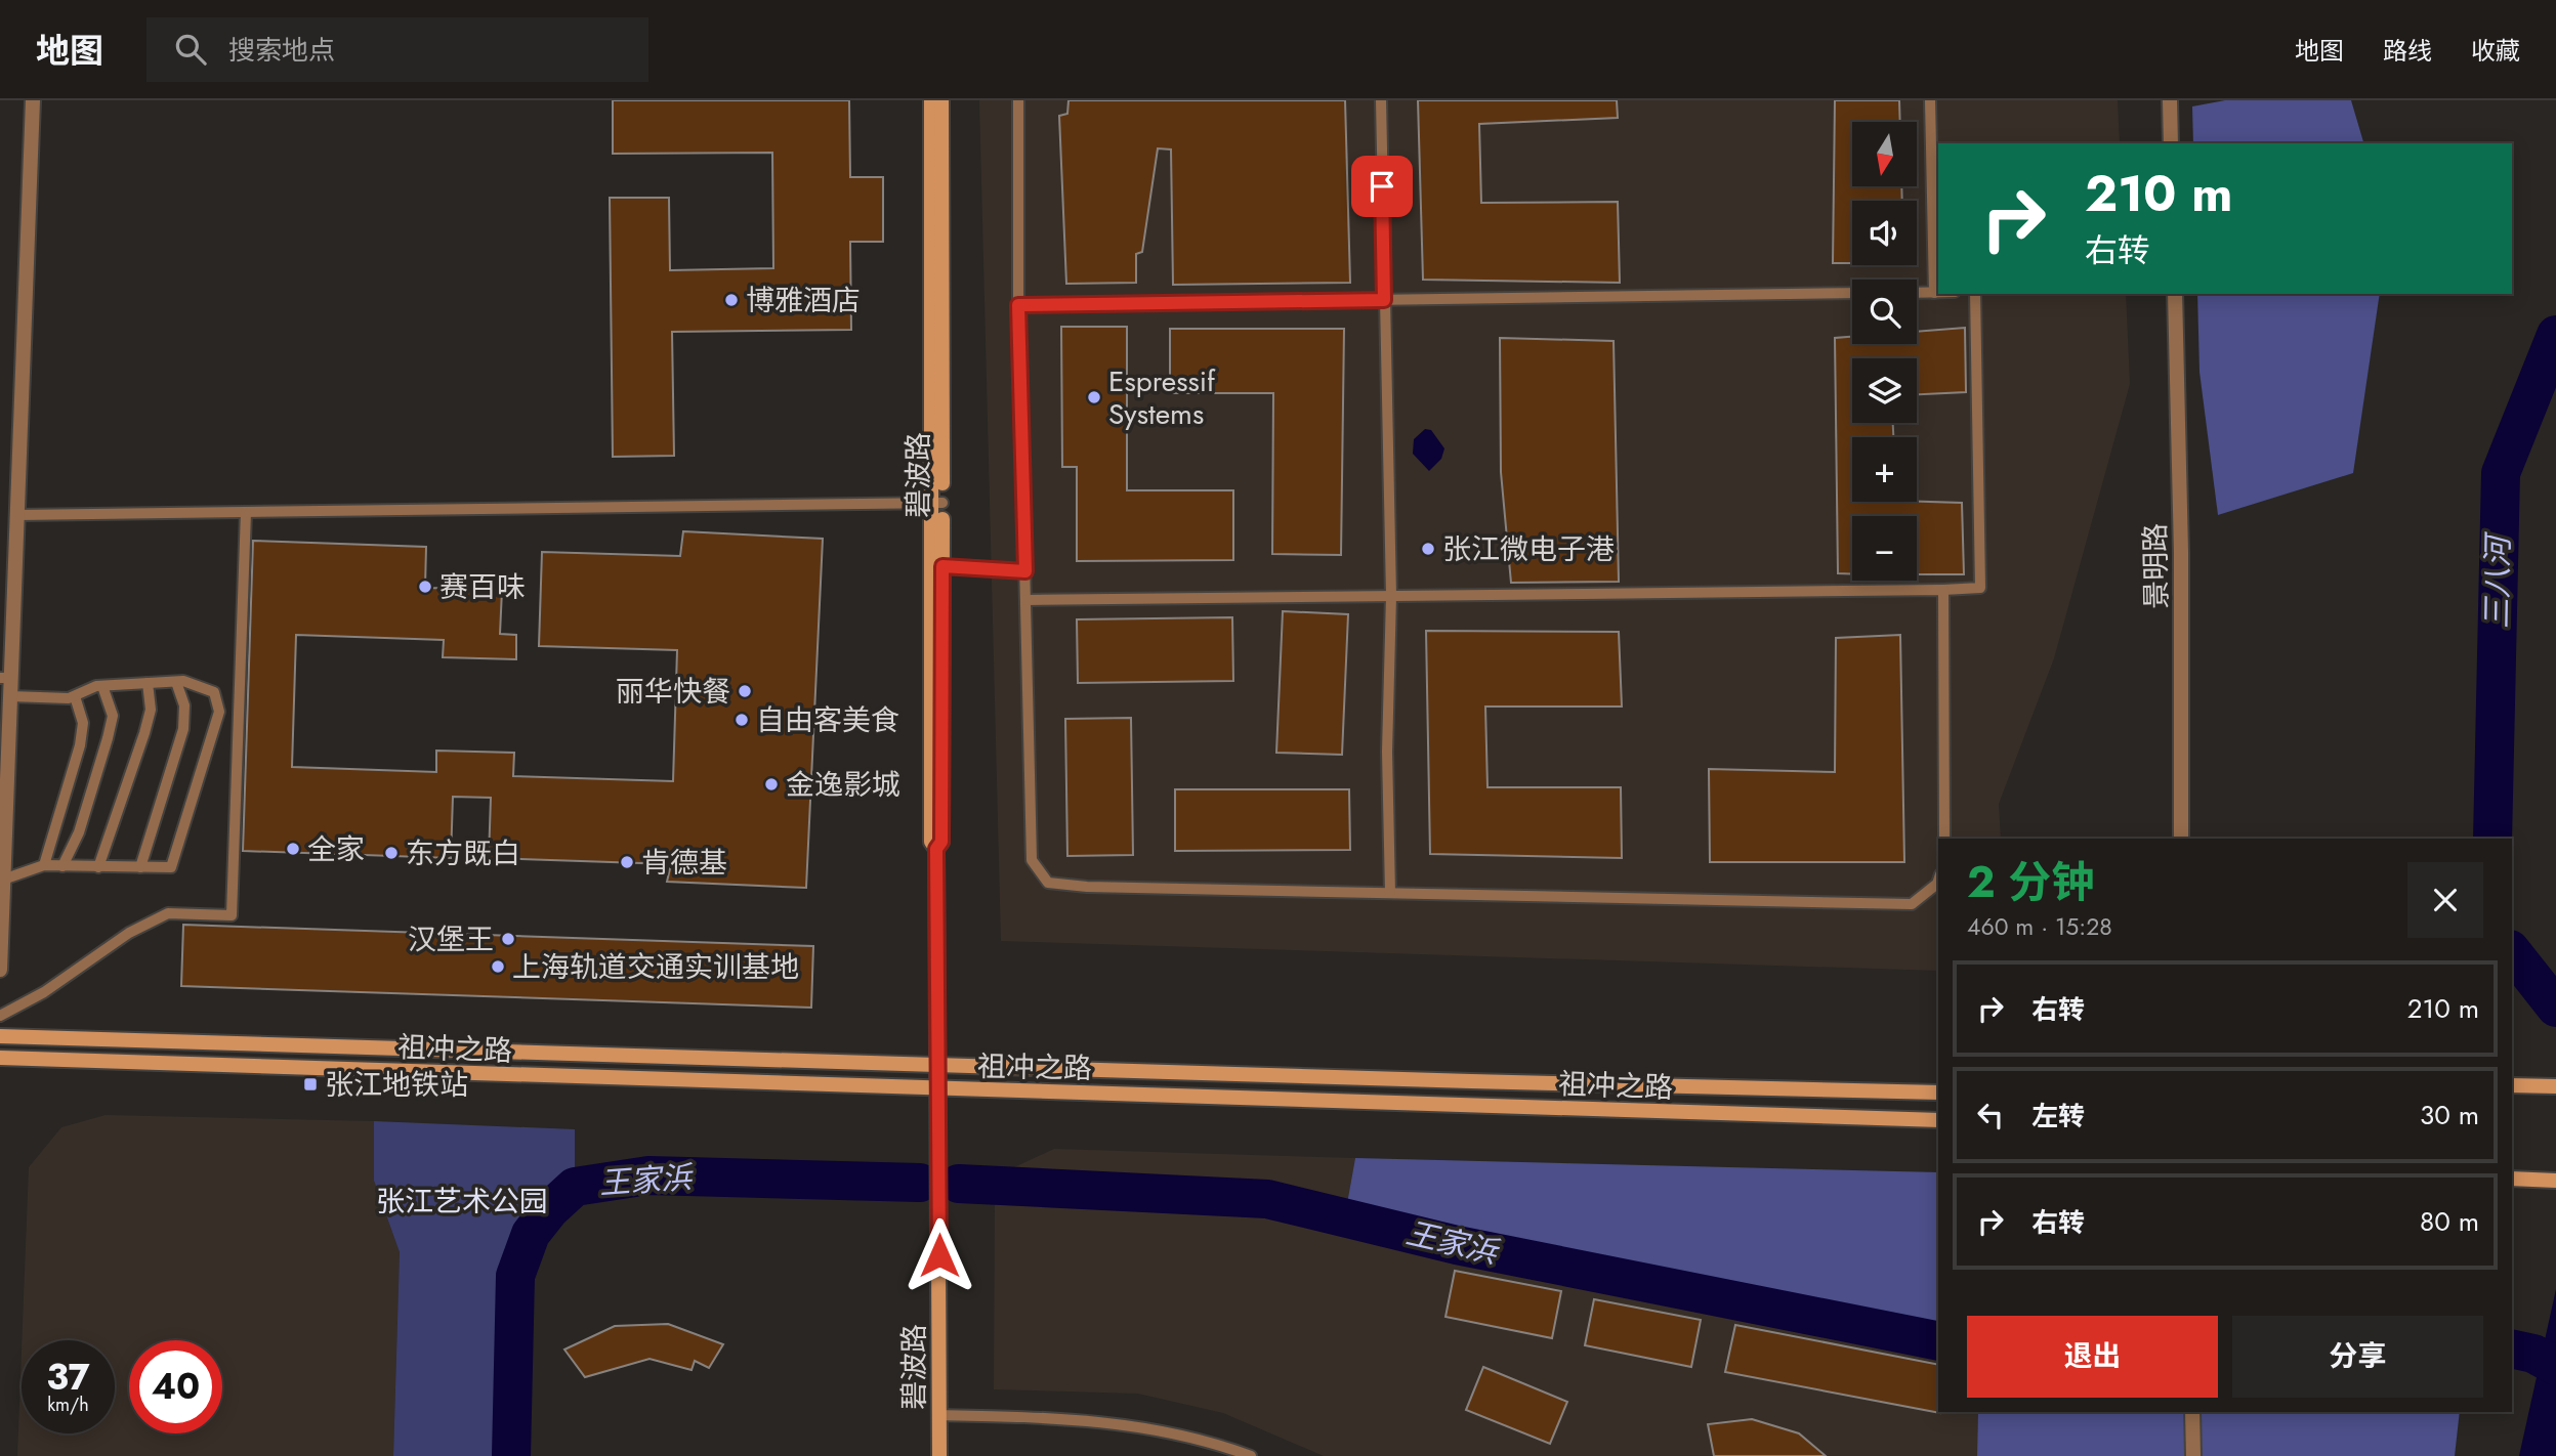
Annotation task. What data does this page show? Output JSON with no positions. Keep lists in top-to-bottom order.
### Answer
{
  "streets": {
    "main road": ["碧波路", "祖冲之路"],
    "street": ["景明路"]
  },
  "crossings": [
    ["碧波路", "祖冲之路"]
  ],
  "water": ["三八河", "王家浜"],
  "parks": ["张江艺术公园"],
  "places": {
    "other": [
      "博雅酒店",
      "Espressif Systems",
      "张江微电子港",
      "赛百味",
      "丽华快餐",
      "自由客美食",
      "金逸影城",
      "全家",
      "东方既白",
      "肯德基",
      "汉堡王",
      "上海轨道交通实训基地"
    ],
    "transit": ["张江地铁站"]
  },
  "north": "bottom",
  "page": {
    "header": "地图",
    "search": "搜索地点",
    "nav": ["地图", "路线", "收藏"],
    "map_buttons": ["+", "−"],
    "turn": ["210 m", "右转"],
    "heading": ["2 分钟", "460 m · 15:28"],
    "list": [
      {
        "name": "右转",
        "value": "210 m"
      },
      {
        "name": "左转",
        "value": "30 m"
      },
      {
        "name": "右转",
        "value": "80 m"
      }
    ],
    "buttons": ["退出", "分享"],
    "speed": "37 km/h",
    "limit": "40"
  }
}
